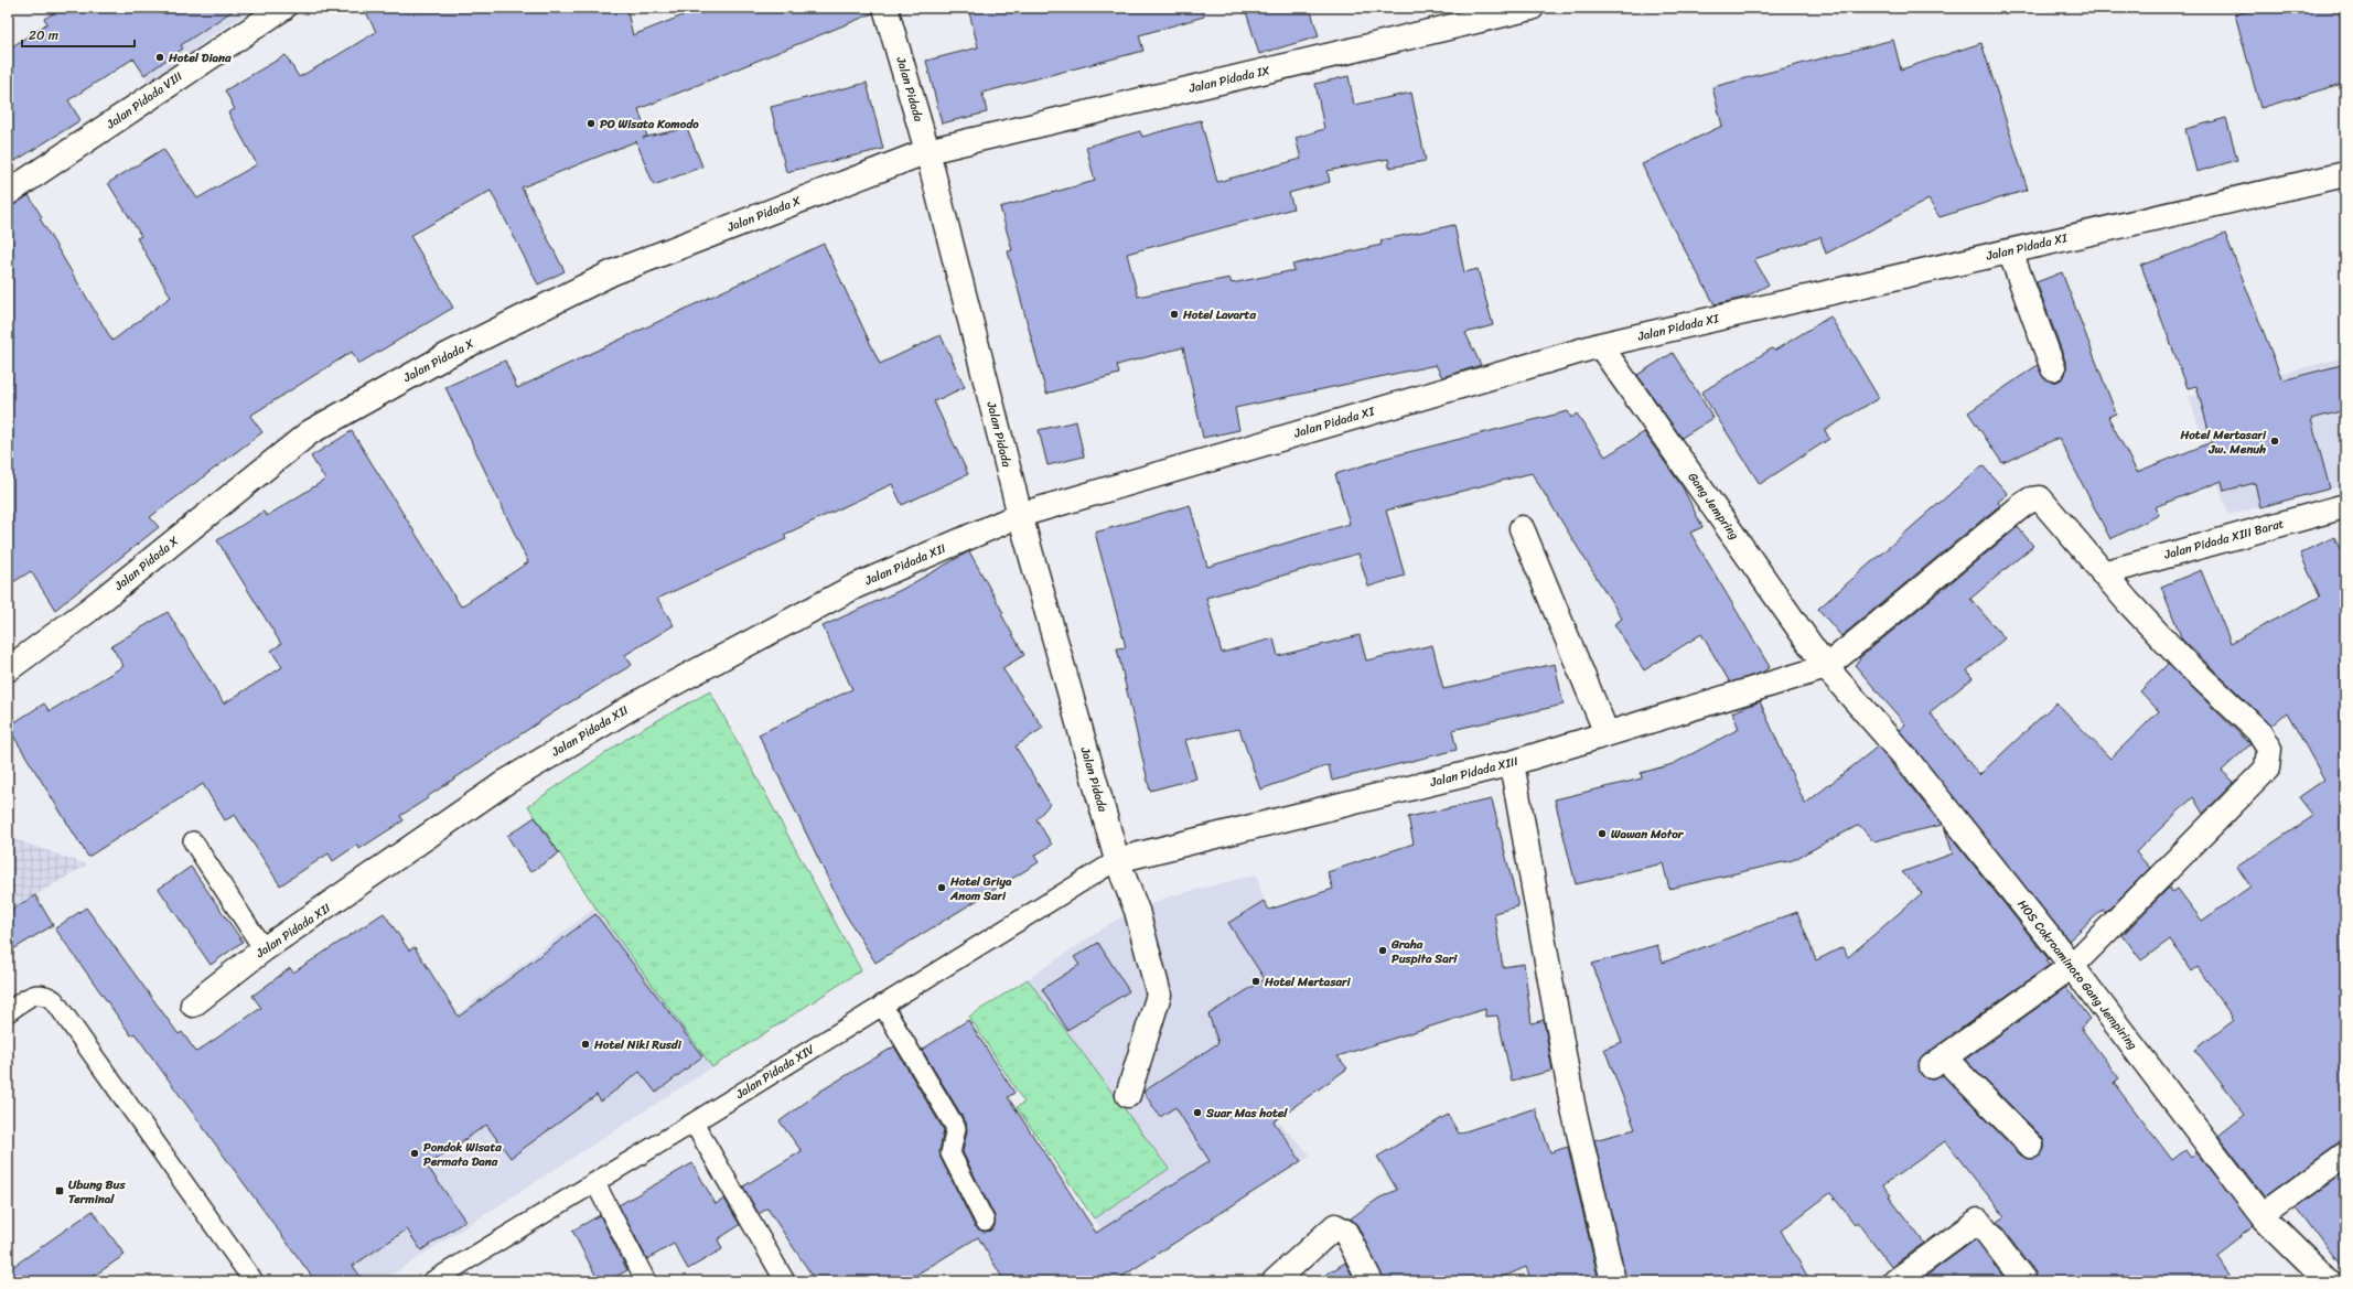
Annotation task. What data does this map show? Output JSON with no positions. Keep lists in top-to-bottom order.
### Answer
{
  "streets": {
    "street": [
      "Jalan Pidada IX",
      "Jalan Pidada",
      "Jalan Pidada VIII",
      "Jalan Pidada X",
      "Jalan Pidada XI",
      "Gang Jempring",
      "Jalan Pidada XIII Barat",
      "Jalan Pidada XII",
      "Jalan Pidada XIII",
      "HOS Cokroaminoto Gang Jempiring"
    ],
    "lane": ["Jalan Pidada XIV"]
  },
  "crossings": [
    ["Jalan Pidada IX", "Jalan Pidada"],
    ["Jalan Pidada IX", "Jalan Pidada X"],
    ["Jalan Pidada", "Jalan Pidada X"],
    ["Jalan Pidada", "Jalan Pidada XI"],
    ["Jalan Pidada", "Jalan Pidada XII"],
    ["Jalan Pidada", "Jalan Pidada XIII"],
    ["Jalan Pidada", "Jalan Pidada XIV"],
    ["Jalan Pidada XI", "Gang Jempring"],
    ["Jalan Pidada XI", "Jalan Pidada XII"],
    ["Gang Jempring", "Jalan Pidada XIII"],
    ["Gang Jempring", "HOS Cokroaminoto Gang Jempiring"],
    ["Jalan Pidada XIII", "HOS Cokroaminoto Gang Jempiring"],
    ["Jalan Pidada XIII", "Jalan Pidada XIV"]
  ],
  "places": {
    "other": [
      "Hotel Diana",
      "PO Wisata Komodo",
      "Hotel Lavarta",
      "Hotel Mertasari Jw. Menuh",
      "Wawan Motor",
      "Hotel Griya Anom Sari",
      "Graha Puspita Sari",
      "Hotel Mertasari",
      "Hotel Niki Rusdi",
      "Suar Mas hotel",
      "Pondok Wisata Permata Dana"
    ],
    "transit": ["Ubung Bus Terminal"]
  },
  "scale_bar": "20 m"
}
